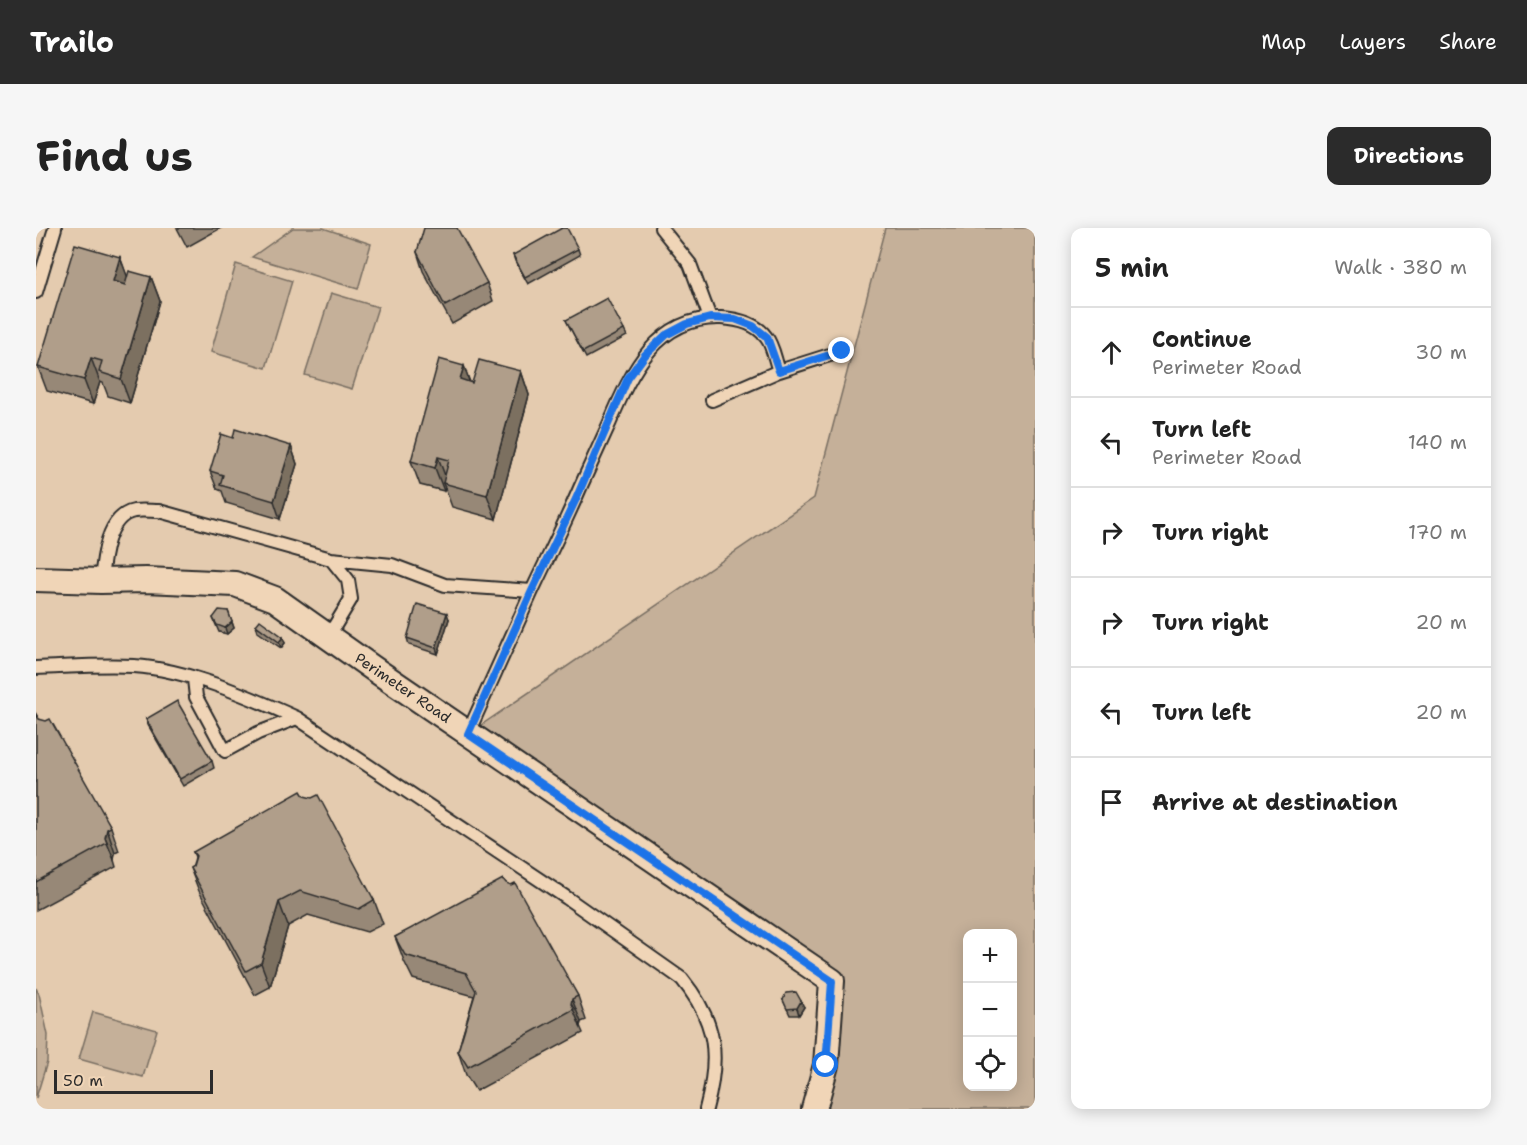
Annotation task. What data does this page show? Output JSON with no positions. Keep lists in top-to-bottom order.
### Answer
{
  "streets": {
    "street": ["Perimeter Road"]
  },
  "scale_bar": "50 m",
  "page": {
    "header": "Trailo",
    "nav": ["Map", "Layers", "Share"],
    "buttons": "Directions",
    "title": "Find us",
    "heading": ["5 min", "Walk · 380 m"],
    "list": [
      ["Continue", "Perimeter Road", "30 m"],
      ["Turn left", "Perimeter Road", "140 m"],
      ["Turn right", "170 m"],
      ["Turn right", "20 m"],
      ["Turn left", "20 m"],
      "Arrive at destination"
    ],
    "map_buttons": ["+", "−"],
    "scale": "50 m"
  }
}
